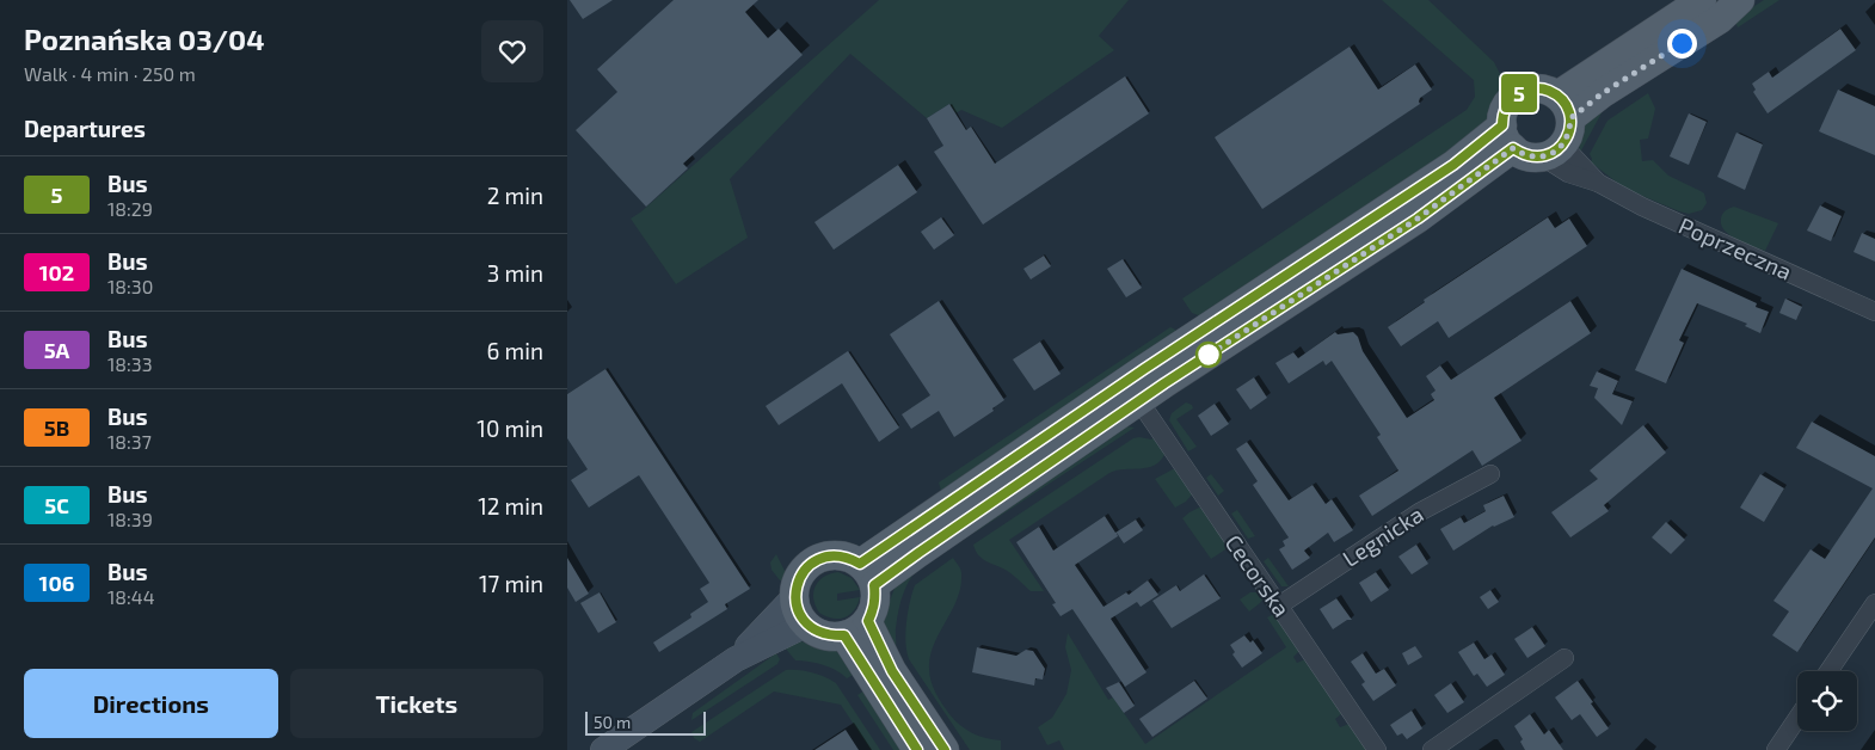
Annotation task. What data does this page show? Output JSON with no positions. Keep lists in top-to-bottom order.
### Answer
{
  "streets": {
    "street": ["Poprzeczna", "Legnicka", "Cecorska"]
  },
  "crossings": [
    ["Legnicka", "Cecorska"]
  ],
  "lines": ["bus line 5"],
  "scale_bar": "50 m",
  "page": {
    "heading": [
      ["Poznańska 03/04", "Walk · 4 min · 250 m"],
      "Departures"
    ],
    "on_map": "5",
    "list": [
      {
        "mark": "5",
        "name": "Bus",
        "note": "18:29",
        "value": "2 min"
      },
      {
        "mark": "102",
        "name": "Bus",
        "note": "18:30",
        "value": "3 min"
      },
      {
        "mark": "5A",
        "name": "Bus",
        "note": "18:33",
        "value": "6 min"
      },
      {
        "mark": "5B",
        "name": "Bus",
        "note": "18:37",
        "value": "10 min"
      },
      {
        "mark": "5C",
        "name": "Bus",
        "note": "18:39",
        "value": "12 min"
      },
      {
        "mark": "106",
        "name": "Bus",
        "note": "18:44",
        "value": "17 min"
      }
    ],
    "buttons": ["Directions", "Tickets"],
    "scale": "50 m"
  }
}
